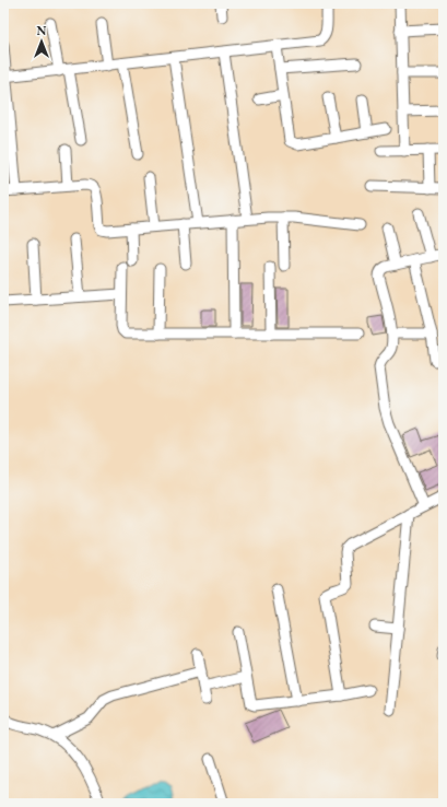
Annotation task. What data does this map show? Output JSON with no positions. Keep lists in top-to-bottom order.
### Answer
{
  "north": "top"
}
